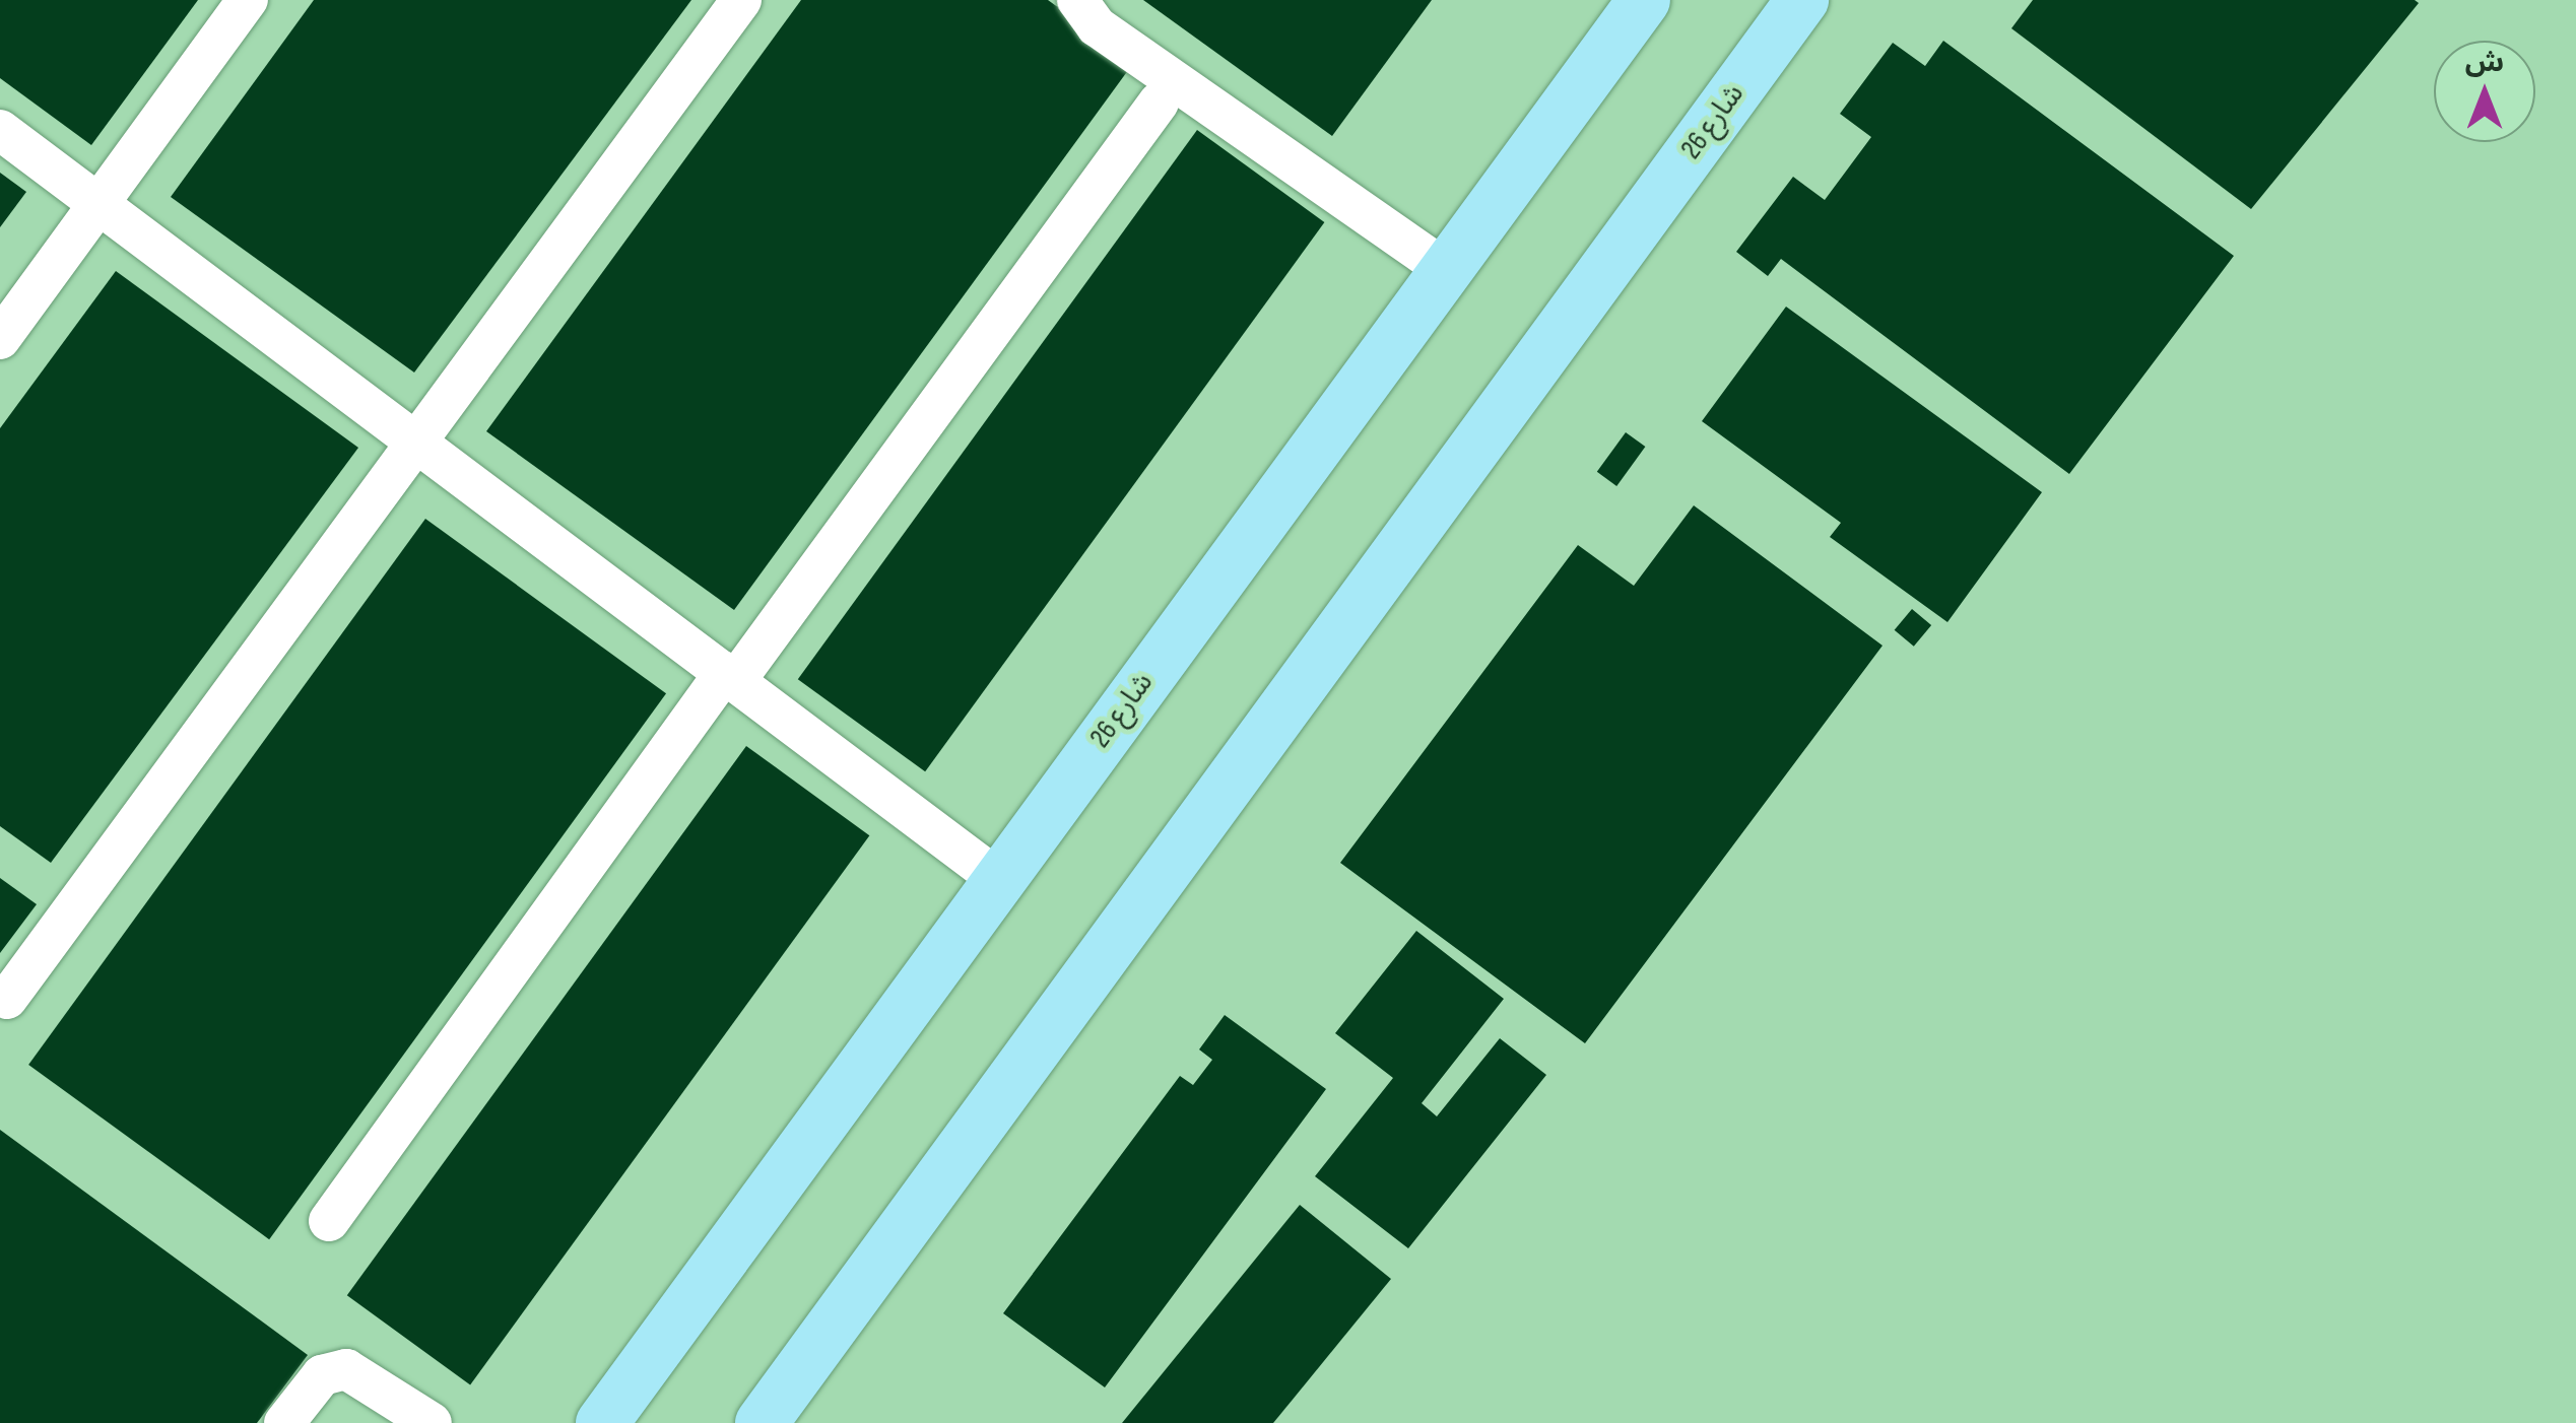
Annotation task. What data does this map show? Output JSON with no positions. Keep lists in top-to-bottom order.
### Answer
{
  "streets": {
    "main road": ["شارع 26"]
  },
  "north": "top"
}
